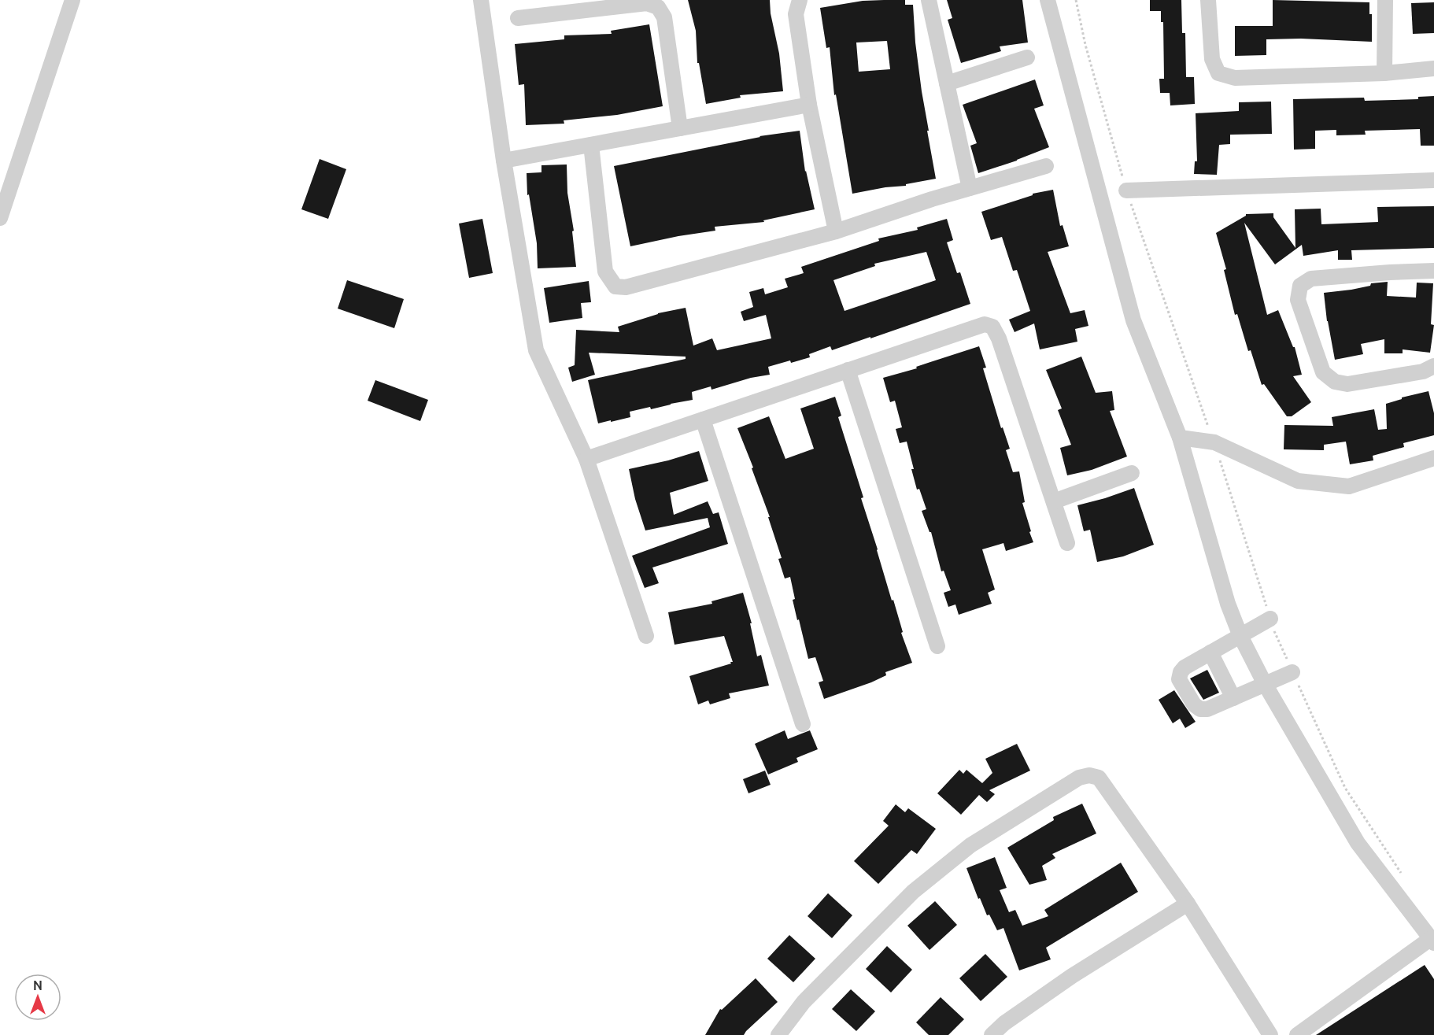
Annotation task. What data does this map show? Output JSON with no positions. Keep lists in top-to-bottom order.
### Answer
{
  "north": "top"
}
